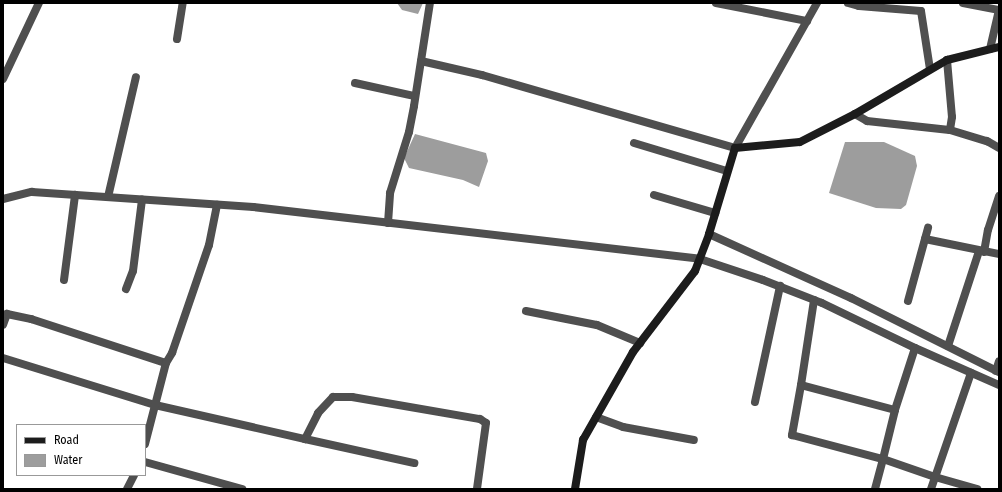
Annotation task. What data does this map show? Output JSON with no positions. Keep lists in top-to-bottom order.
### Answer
{
  "legend": ["Road", "Water"]
}
